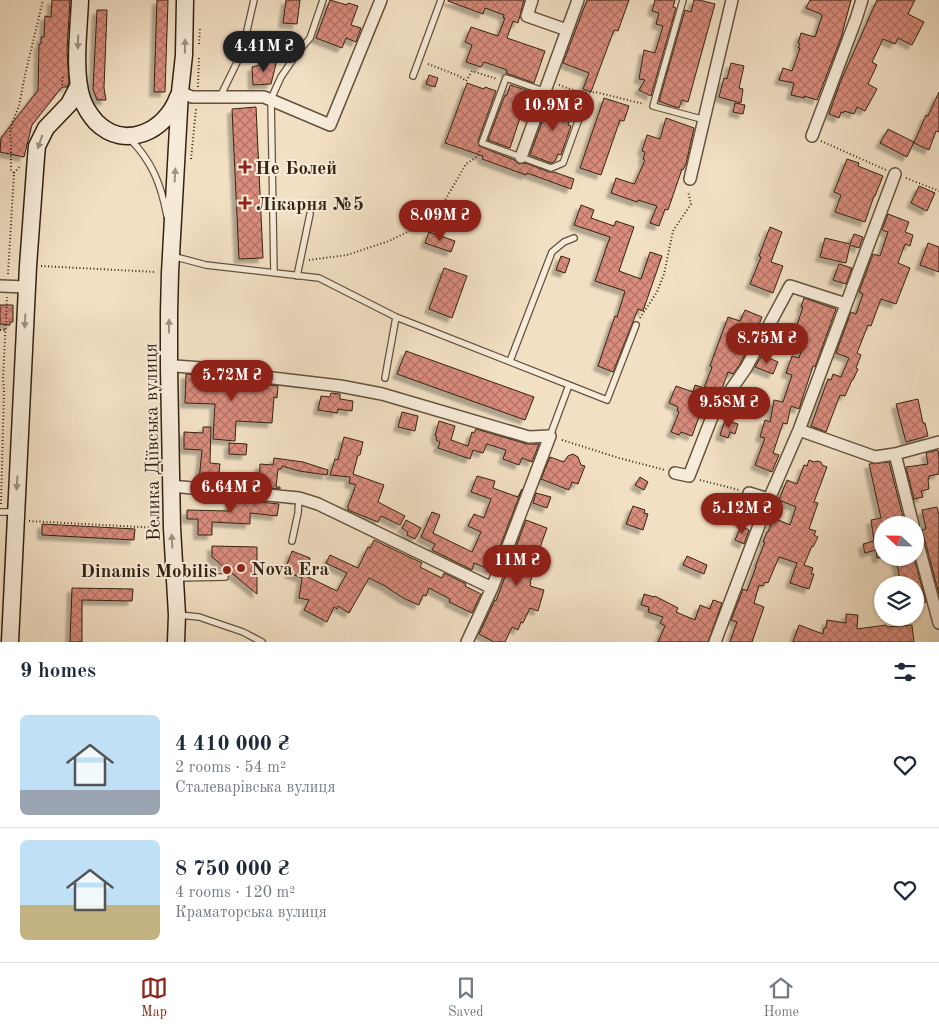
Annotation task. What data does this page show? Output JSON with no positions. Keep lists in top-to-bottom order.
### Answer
{
  "streets": {
    "main road": ["Велика Діївська вулиця"]
  },
  "places": {
    "health": ["Не Болей", "Лікарня №5"],
    "other": ["Nova Era", "Dinamis Mobilis"]
  },
  "north": "left",
  "page": {
    "price": [
      "4.41M ₴",
      "10.9M ₴",
      "8.09M ₴",
      "8.75M ₴",
      "5.72M ₴",
      "9.58M ₴",
      "6.64M ₴",
      "5.12M ₴",
      "11M ₴"
    ],
    "heading": "9 homes",
    "list": [
      {
        "name": "4 410 000 ₴",
        "note": "2 rooms · 54 m² · Сталеварівська вулиця"
      },
      {
        "name": "8 750 000 ₴",
        "note": "4 rooms · 120 m² · Краматорська вулиця"
      }
    ],
    "tabs": ["Map", "Saved", "Home"]
  }
}
